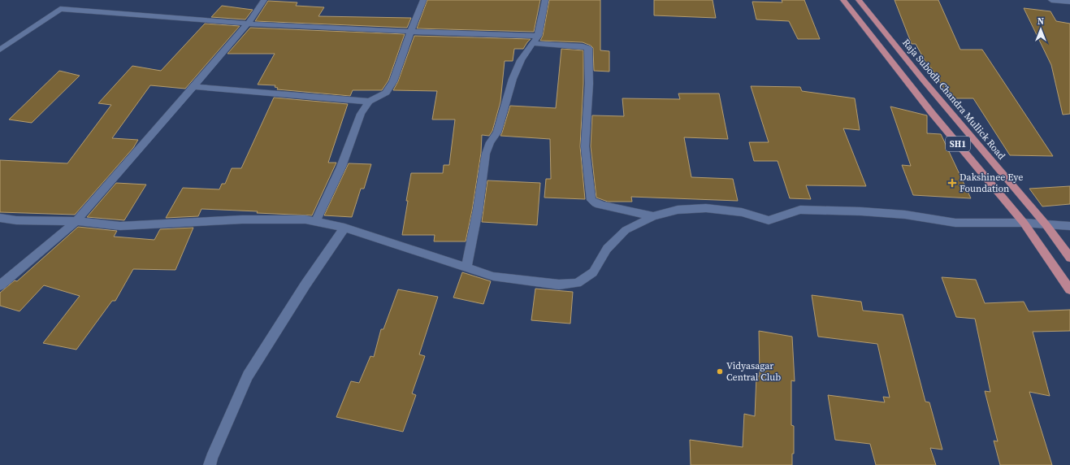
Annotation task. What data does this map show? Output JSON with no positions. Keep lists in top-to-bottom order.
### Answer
{
  "streets": {
    "main road": ["Raja Subodh Chandra Mullick Road", "SH1"]
  },
  "places": {
    "health": ["Dakshinee Eye Foundation"],
    "other": ["Vidyasagar Central Club"]
  },
  "north": "top"
}
